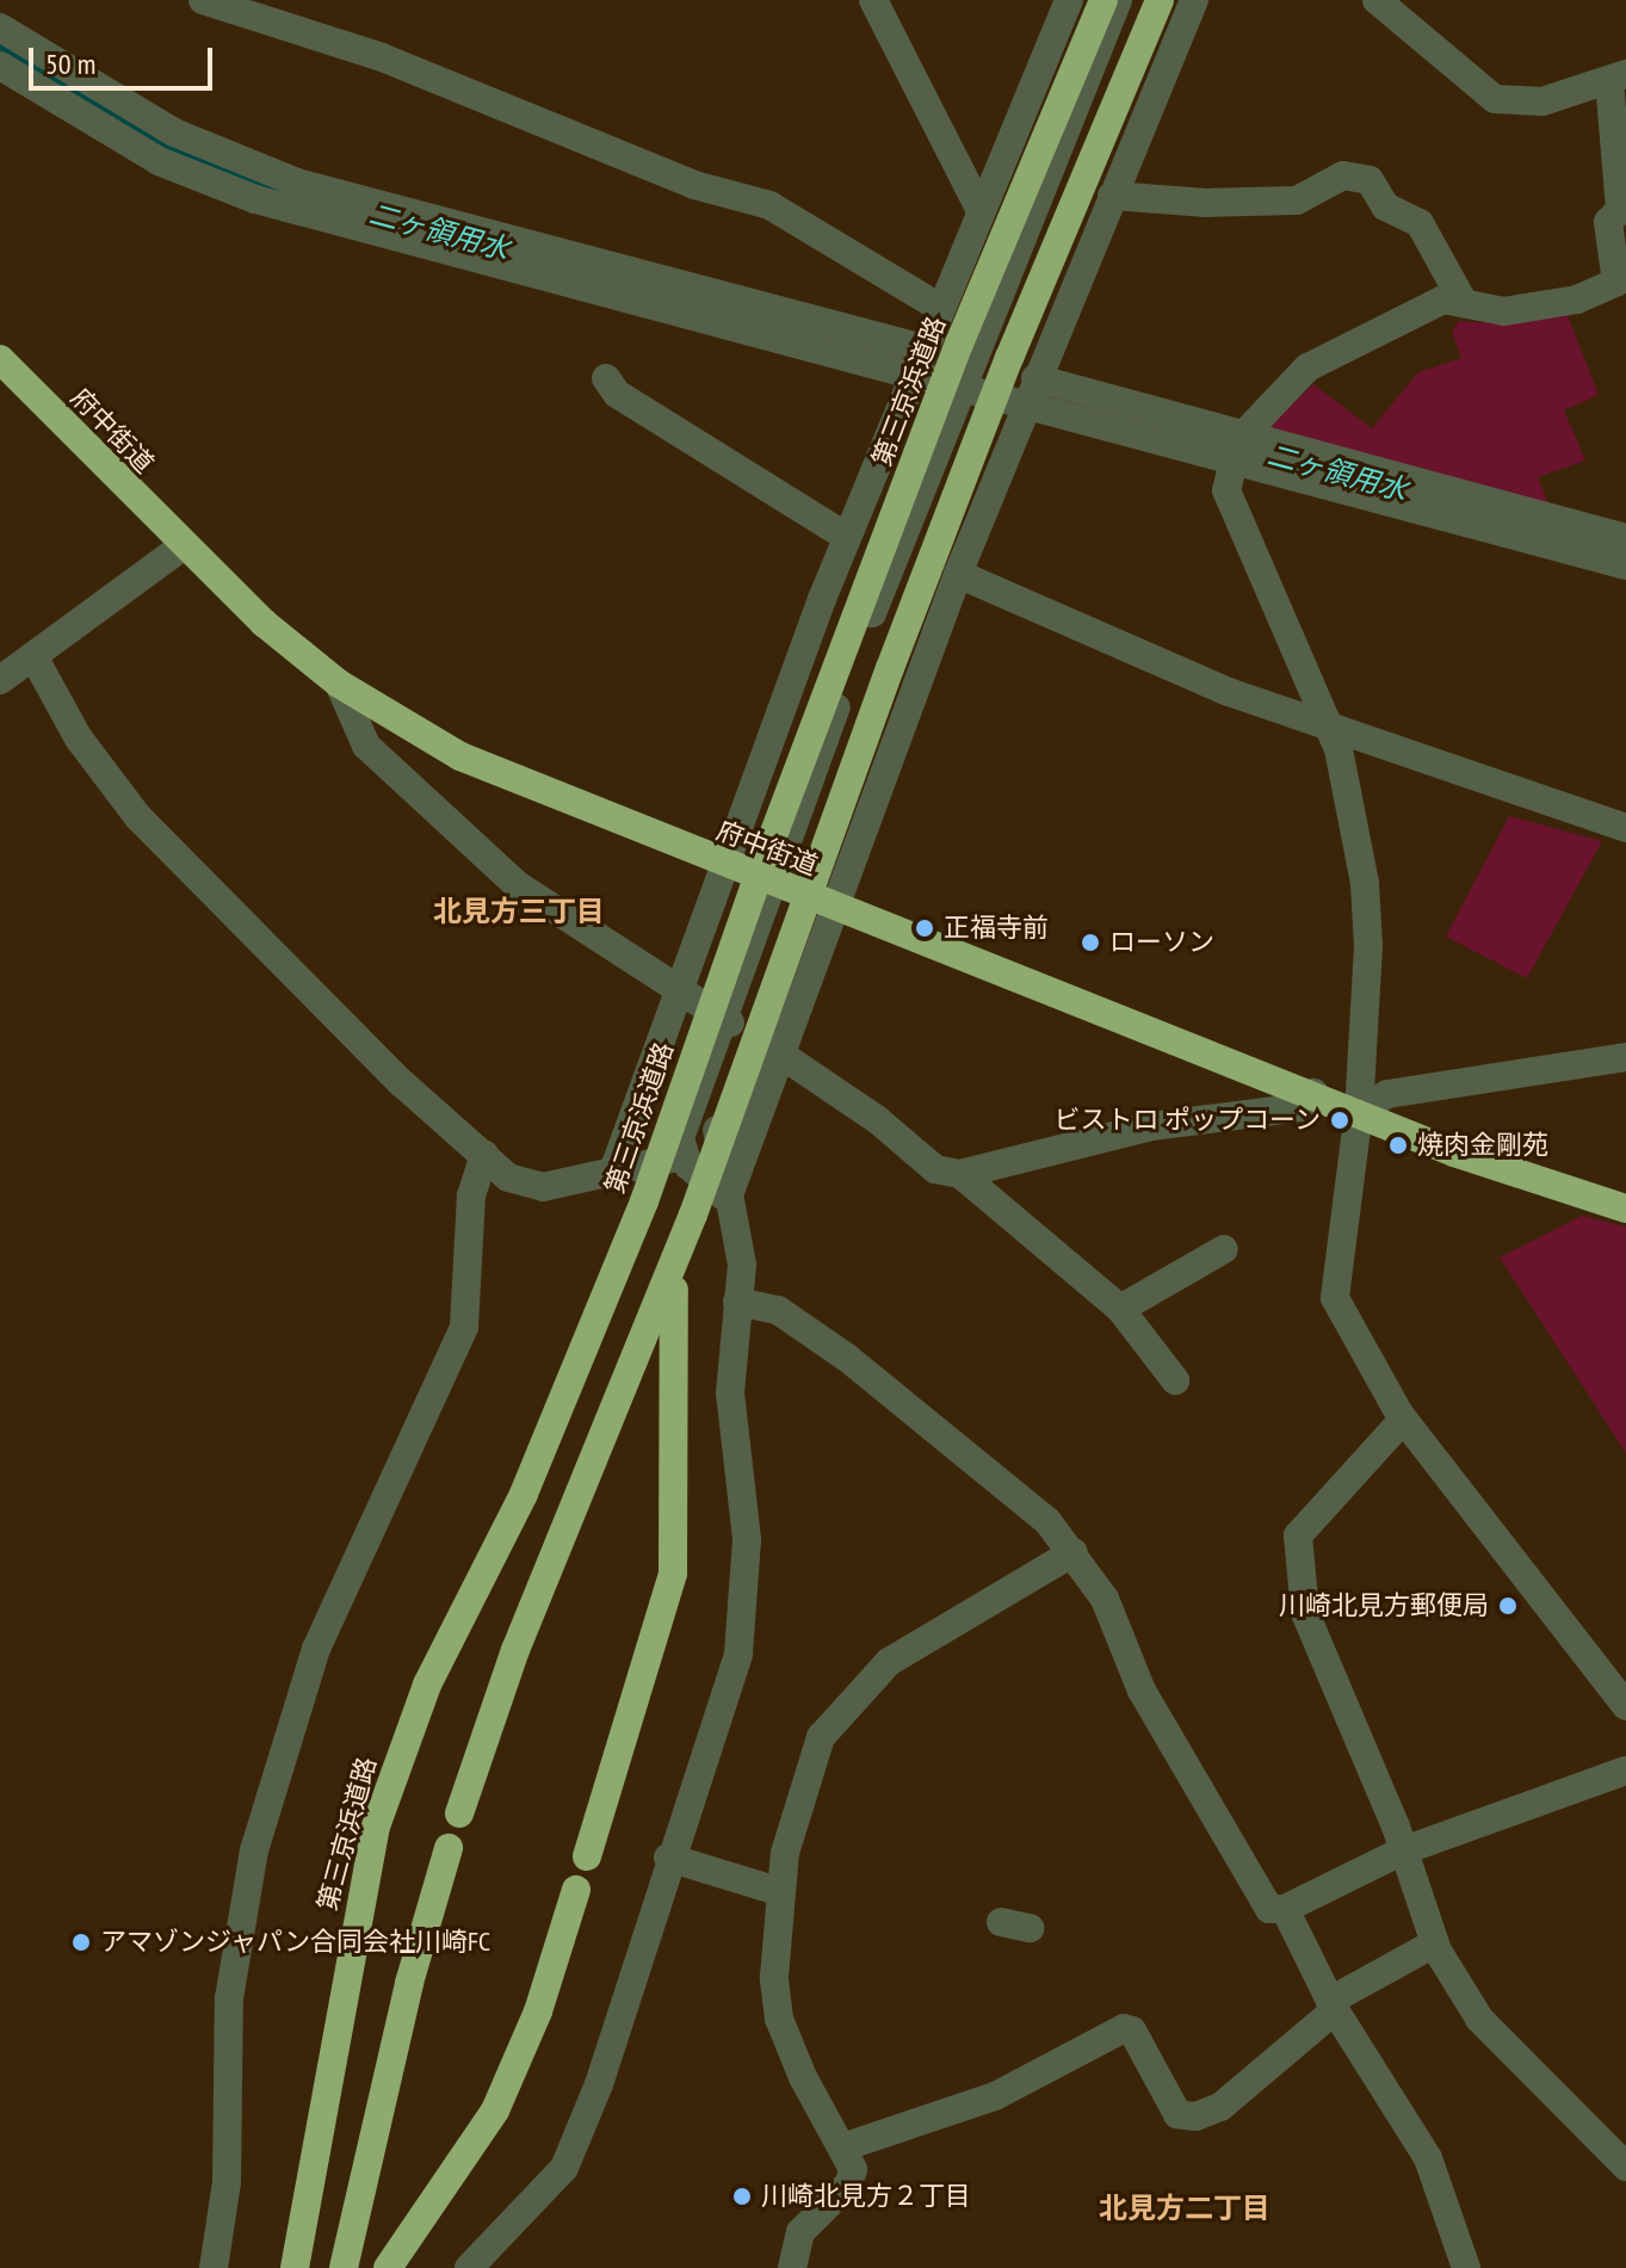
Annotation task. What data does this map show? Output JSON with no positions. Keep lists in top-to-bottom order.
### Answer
{
  "streets": {
    "highway": ["第三京浜道路", "府中街道"]
  },
  "districts": ["北見方三丁目", "北見方二丁目"],
  "water": ["二ヶ領用水"],
  "places": [
    "正福寺前",
    "ローソン",
    "ビストロ ポップコーン",
    "焼肉金剛苑",
    "川崎北見方郵便局",
    "アマゾンジャパン合同会社川崎FC",
    "川崎北見方２丁目"
  ],
  "scale_bar": "50 m"
}
